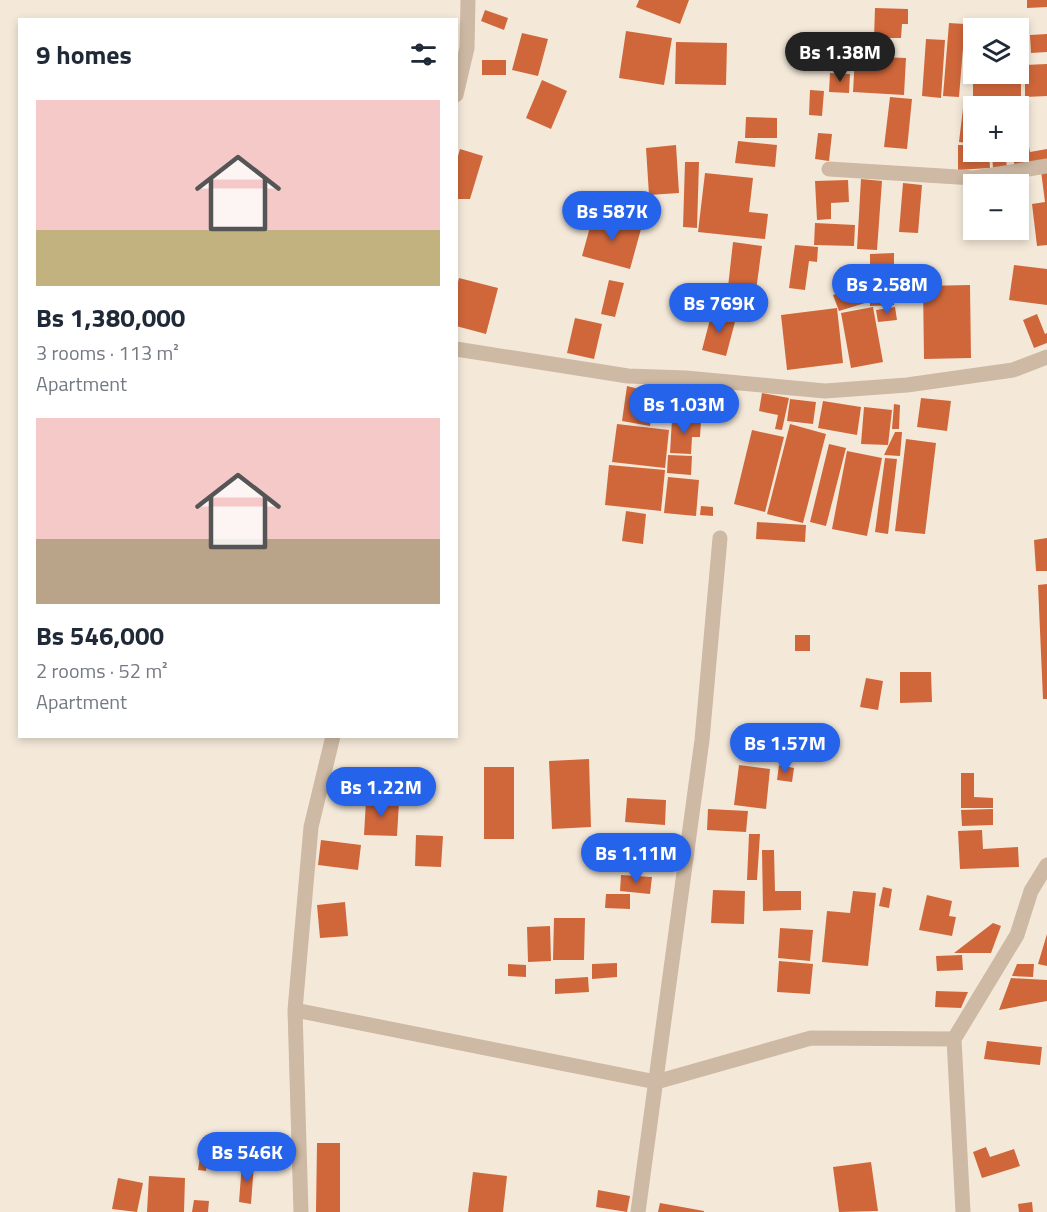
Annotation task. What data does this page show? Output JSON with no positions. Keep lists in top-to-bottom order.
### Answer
{
  "page": {
    "map_buttons": ["+", "−"],
    "heading": "9 homes",
    "price": [
      "Bs 1.38M",
      "Bs 587K",
      "Bs 2.58M",
      "Bs 769K",
      "Bs 1.03M",
      "Bs 1.57M",
      "Bs 1.22M",
      "Bs 1.11M",
      "Bs 546K"
    ],
    "list": [
      {
        "name": "Bs 1,380,000",
        "note": "3 rooms · 113 m² · Apartment"
      },
      {
        "name": "Bs 546,000",
        "note": "2 rooms · 52 m² · Apartment"
      }
    ]
  }
}
